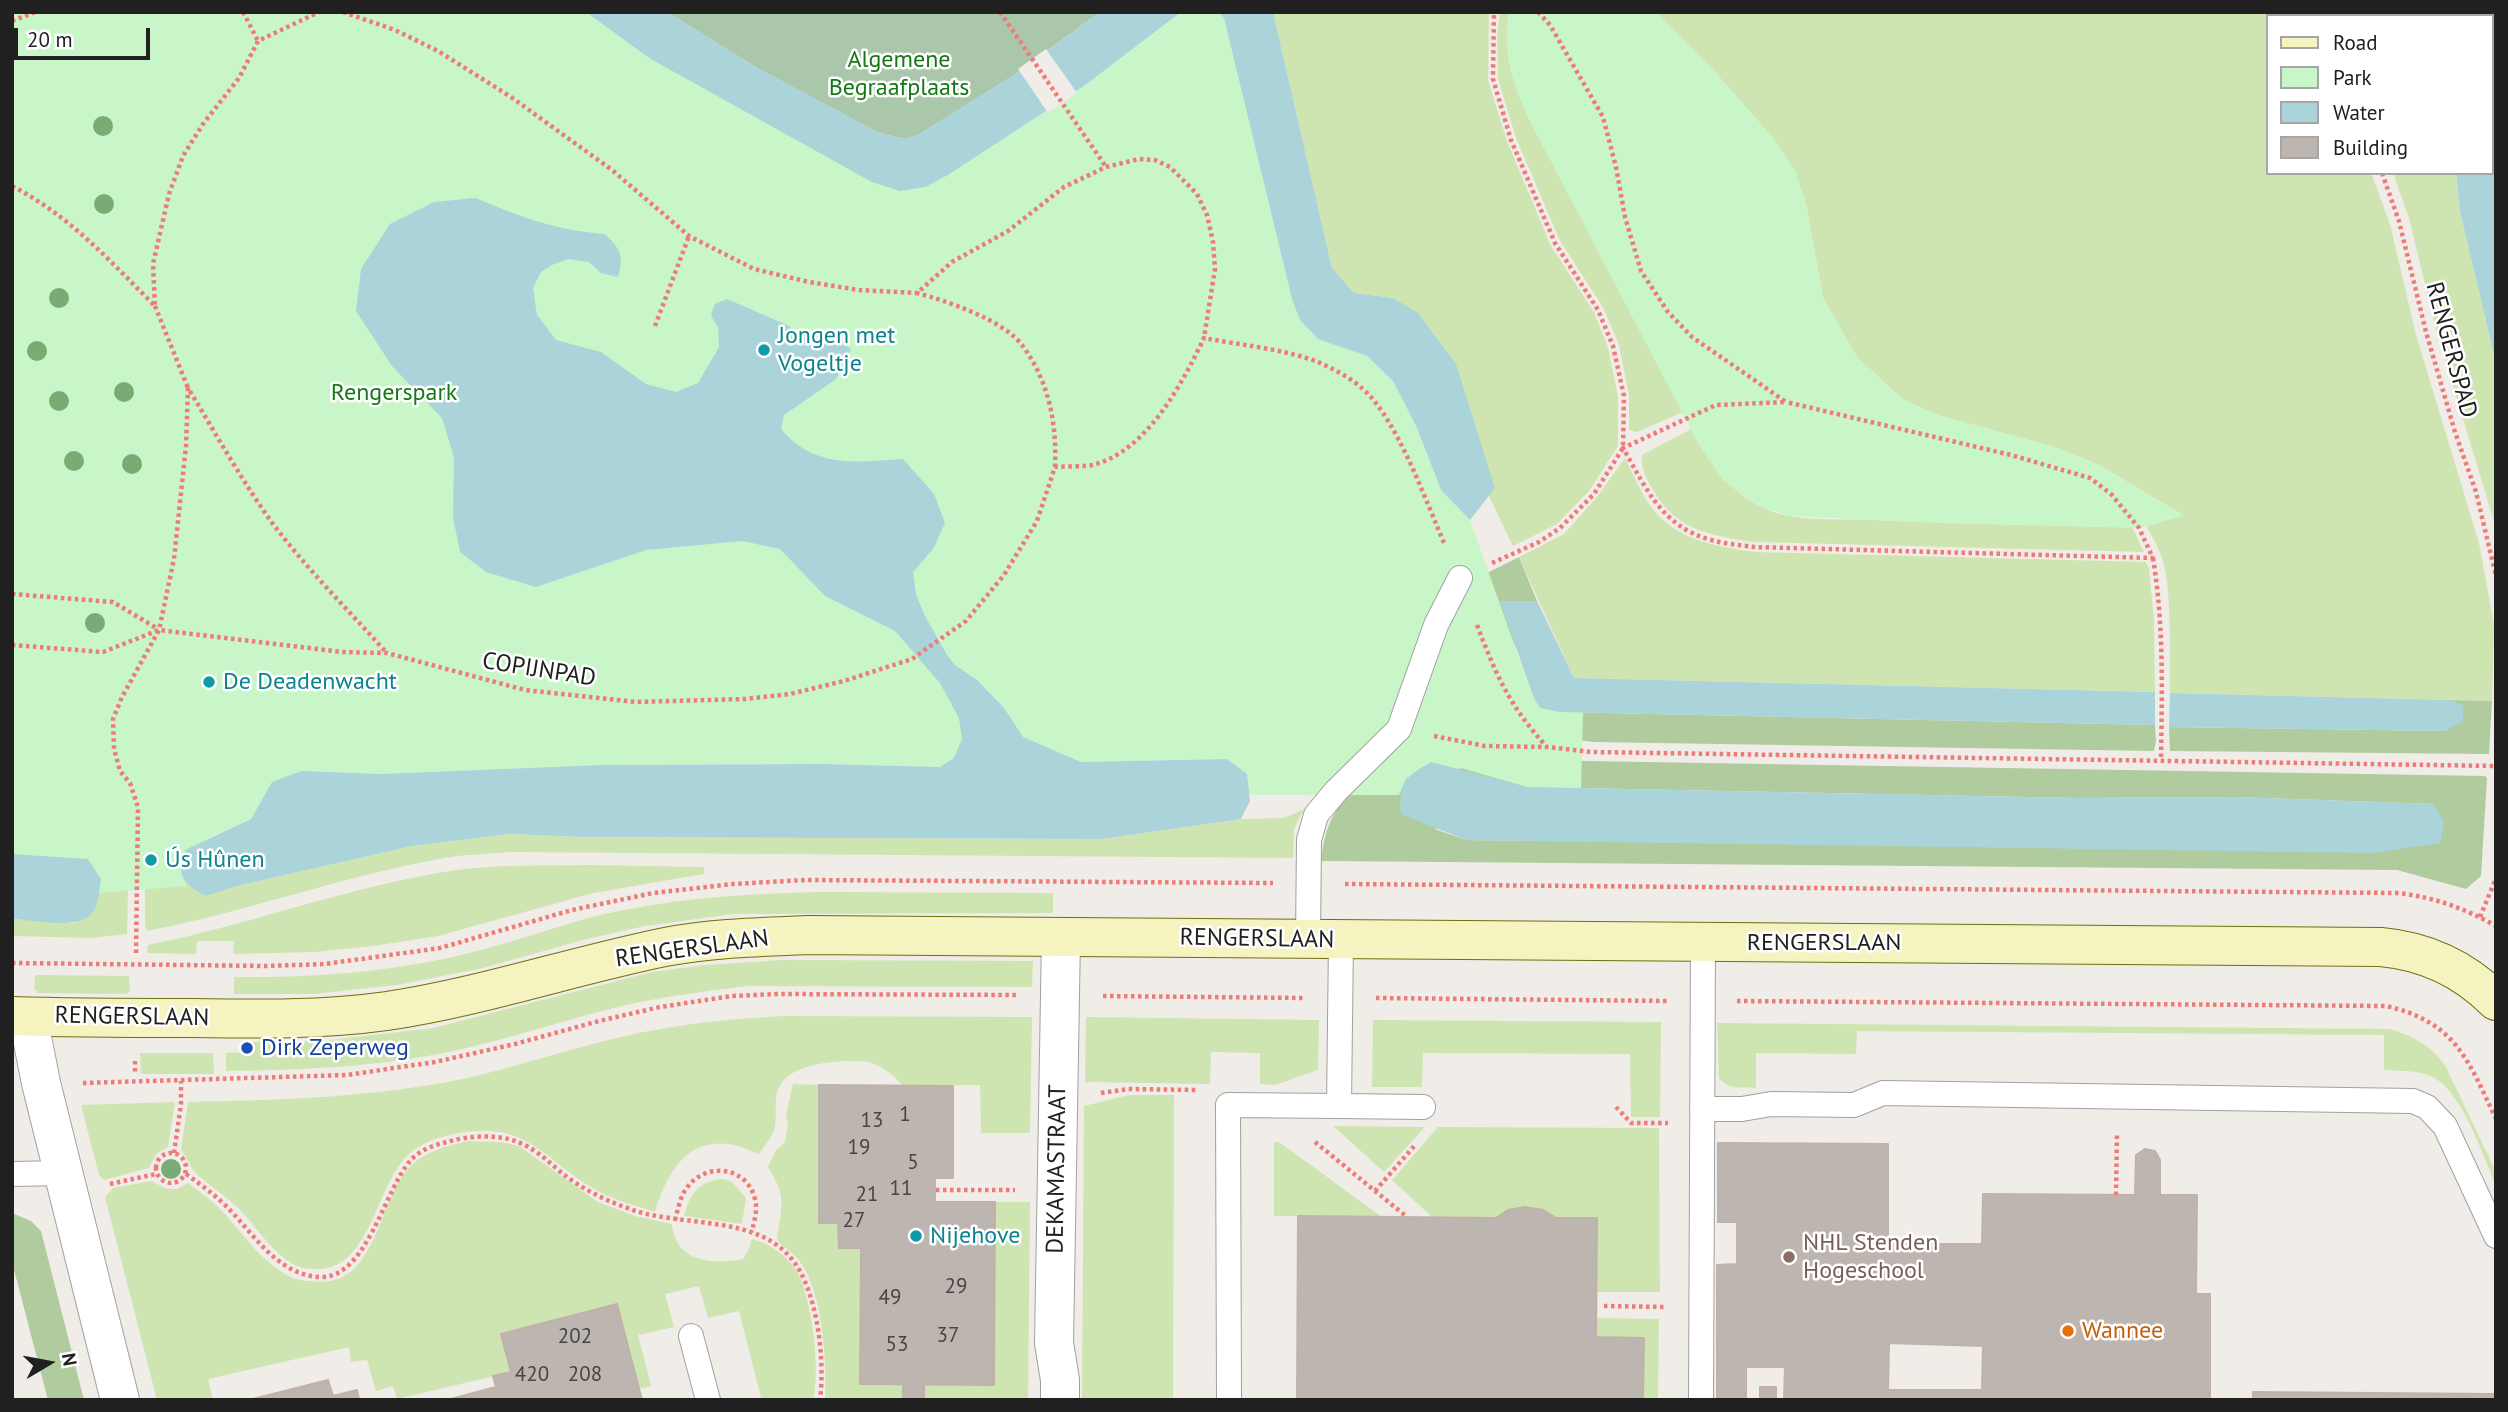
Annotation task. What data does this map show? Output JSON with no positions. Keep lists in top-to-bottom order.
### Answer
{
  "streets": {
    "street": ["RENGERSLAAN", "DEKAMASTRAAT"],
    "path": ["RENGERSPAD", "COPIJNPAD"]
  },
  "crossings": [
    ["RENGERSLAAN", "DEKAMASTRAAT"]
  ],
  "parks": ["Algemene Begraafplaats", "Rengerspark"],
  "places": [
    "Jongen met Vogeltje",
    "De Deadenwacht",
    "Ús Hûnen",
    "Dirk Zeperweg",
    "Nijehove",
    "NHL Stenden Hogeschool",
    "Wannee"
  ],
  "house_numbers": [
    "1",
    "13",
    "19",
    "5",
    "11",
    "21",
    "27",
    "29",
    "49",
    "37",
    "202",
    "53",
    "420",
    "208"
  ],
  "legend": [
    "Road",
    "Park",
    "Water",
    "Building"
  ],
  "scale_bar": "20 m",
  "north": "right"
}
